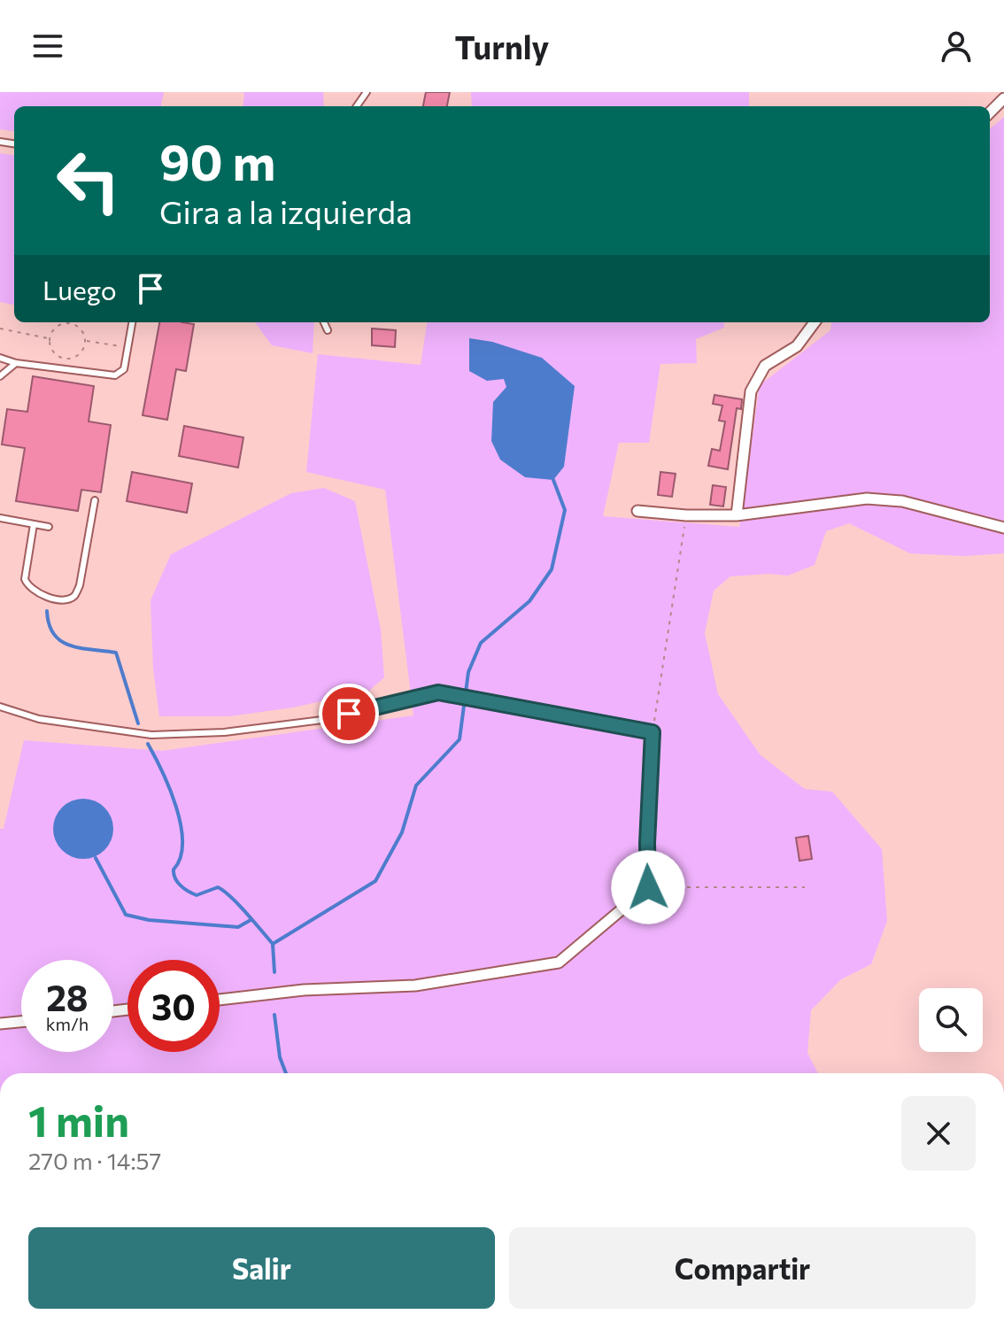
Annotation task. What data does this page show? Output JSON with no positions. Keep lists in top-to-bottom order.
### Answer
{
  "page": {
    "header": "Turnly",
    "turn": ["90 m", "Gira a la izquierda"],
    "then": "Luego",
    "speed": "28 km/h",
    "limit": "30",
    "heading": ["1 min", "270 m · 14:57"],
    "buttons": ["Salir", "Compartir"]
  }
}
